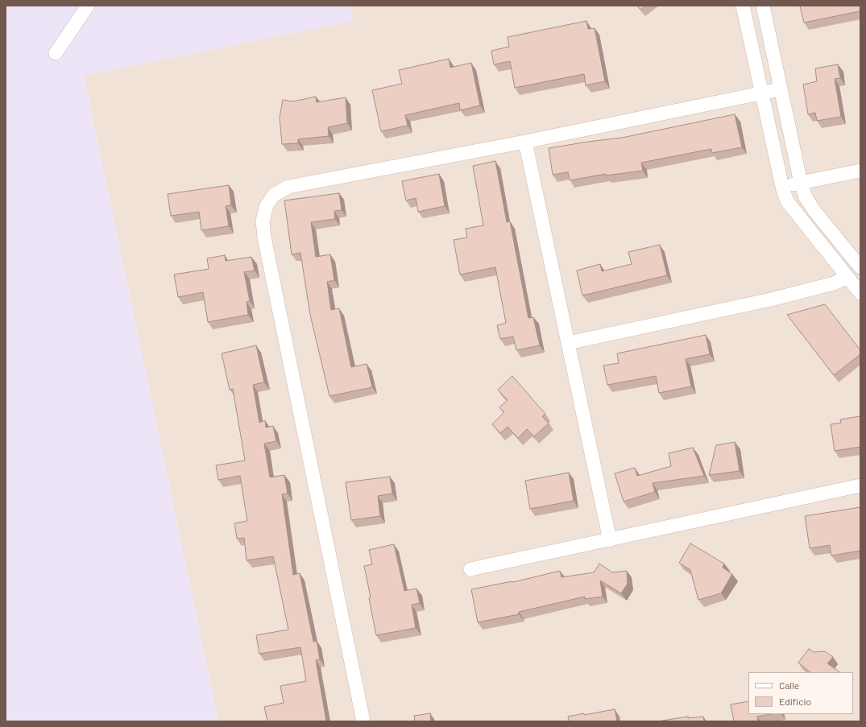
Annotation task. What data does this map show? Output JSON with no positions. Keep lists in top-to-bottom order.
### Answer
{
  "legend": ["Calle", "Edificio"]
}
